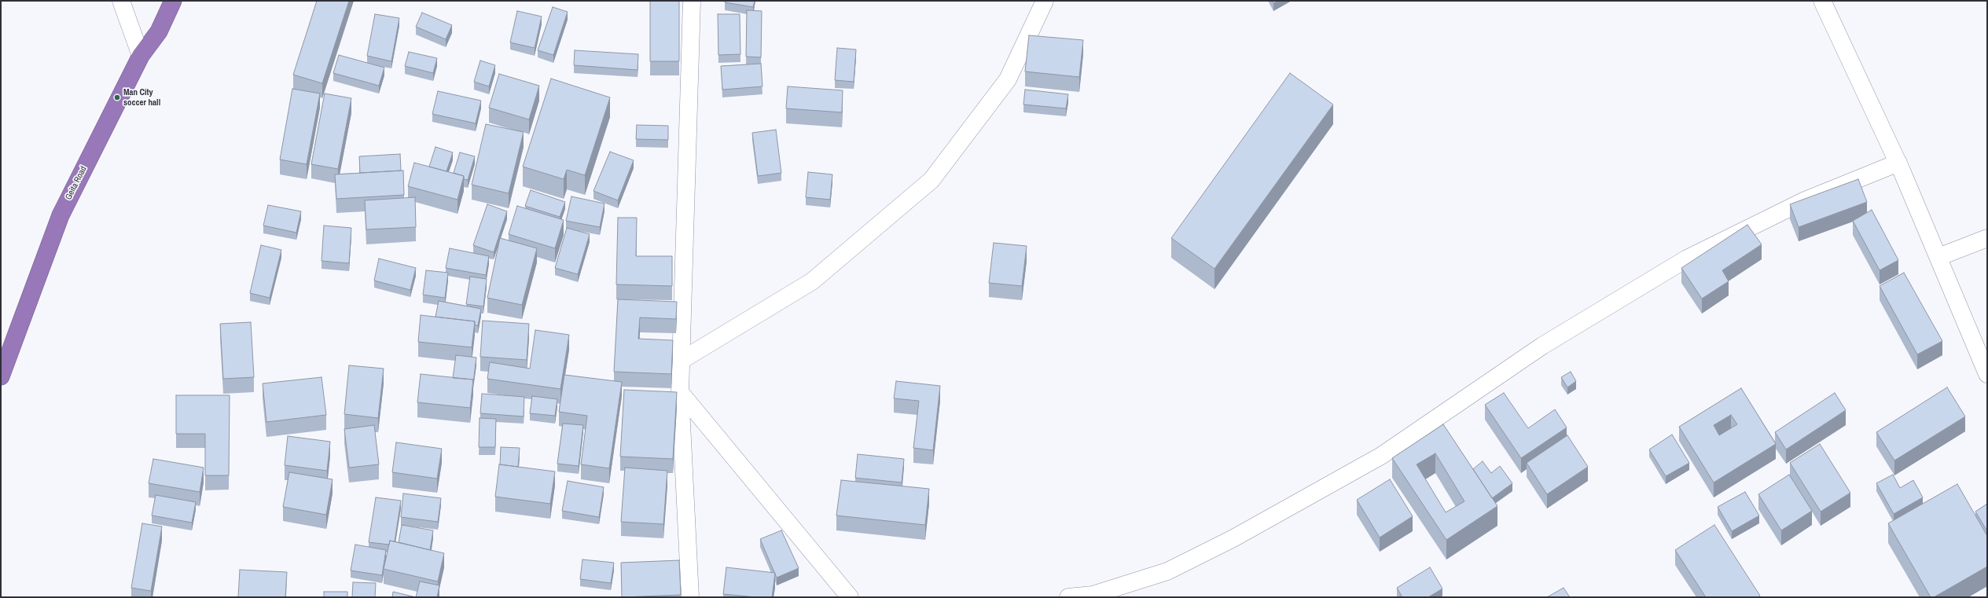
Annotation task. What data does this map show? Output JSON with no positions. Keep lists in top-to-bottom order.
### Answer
{
  "streets": {
    "highway": ["Geita Road"]
  },
  "places": ["Man City soccer hall"]
}
